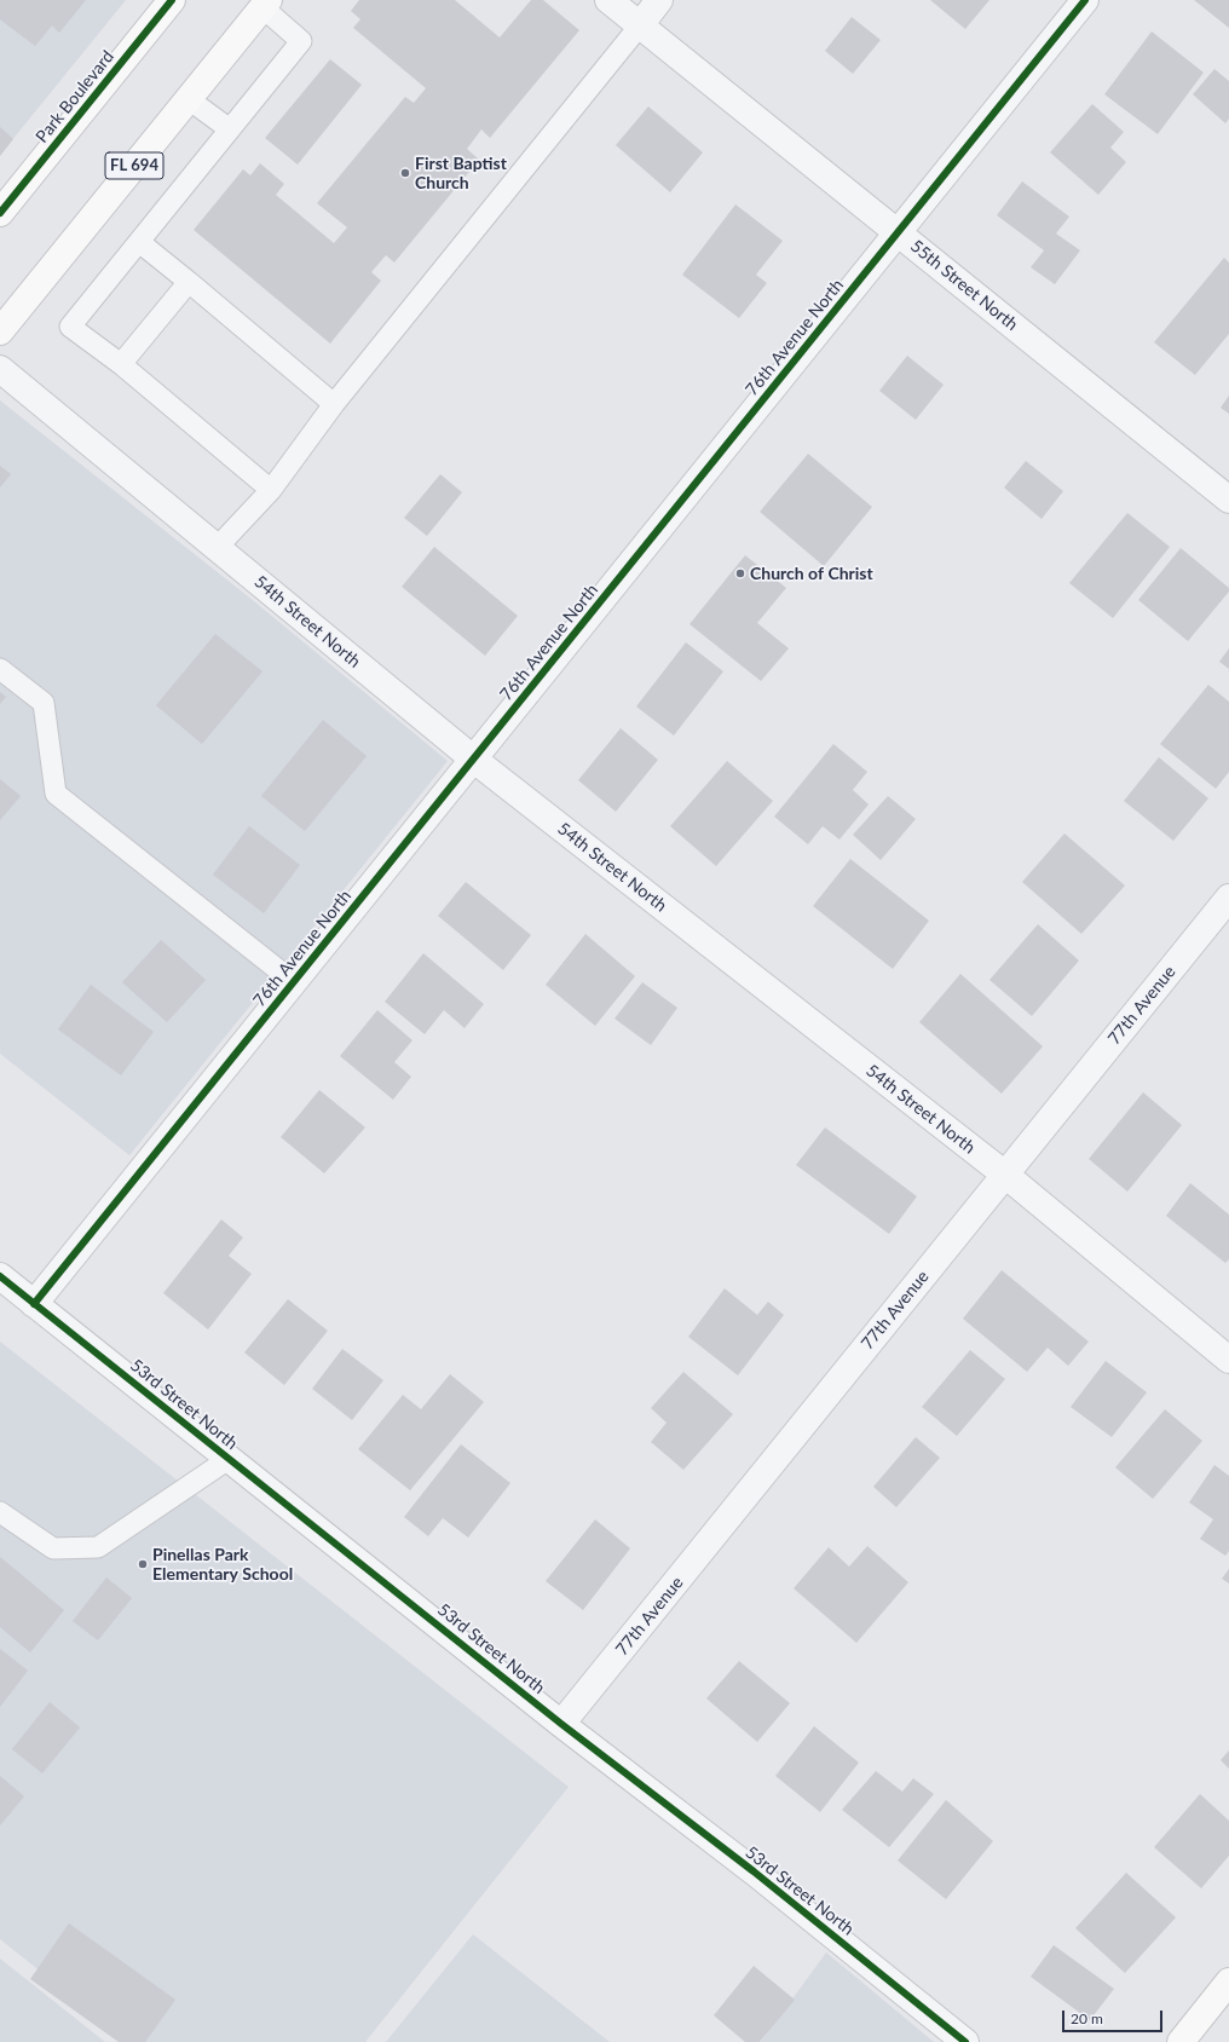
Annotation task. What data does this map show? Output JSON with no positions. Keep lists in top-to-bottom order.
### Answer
{
  "streets": {
    "main road": ["Park Boulevard", "FL 694"],
    "street": [
      "55th Street North",
      "76th Avenue North",
      "54th Street North",
      "77th Avenue",
      "53rd Street North"
    ]
  },
  "crossings": [
    ["55th Street North", "76th Avenue North"],
    ["76th Avenue North", "54th Street North"],
    ["76th Avenue North", "53rd Street North"],
    ["54th Street North", "77th Avenue"],
    ["77th Avenue", "53rd Street North"]
  ],
  "places": ["First Baptist Church", "Church of Christ", "Pinellas Park Elementary School"],
  "scale_bar": "20 m"
}
